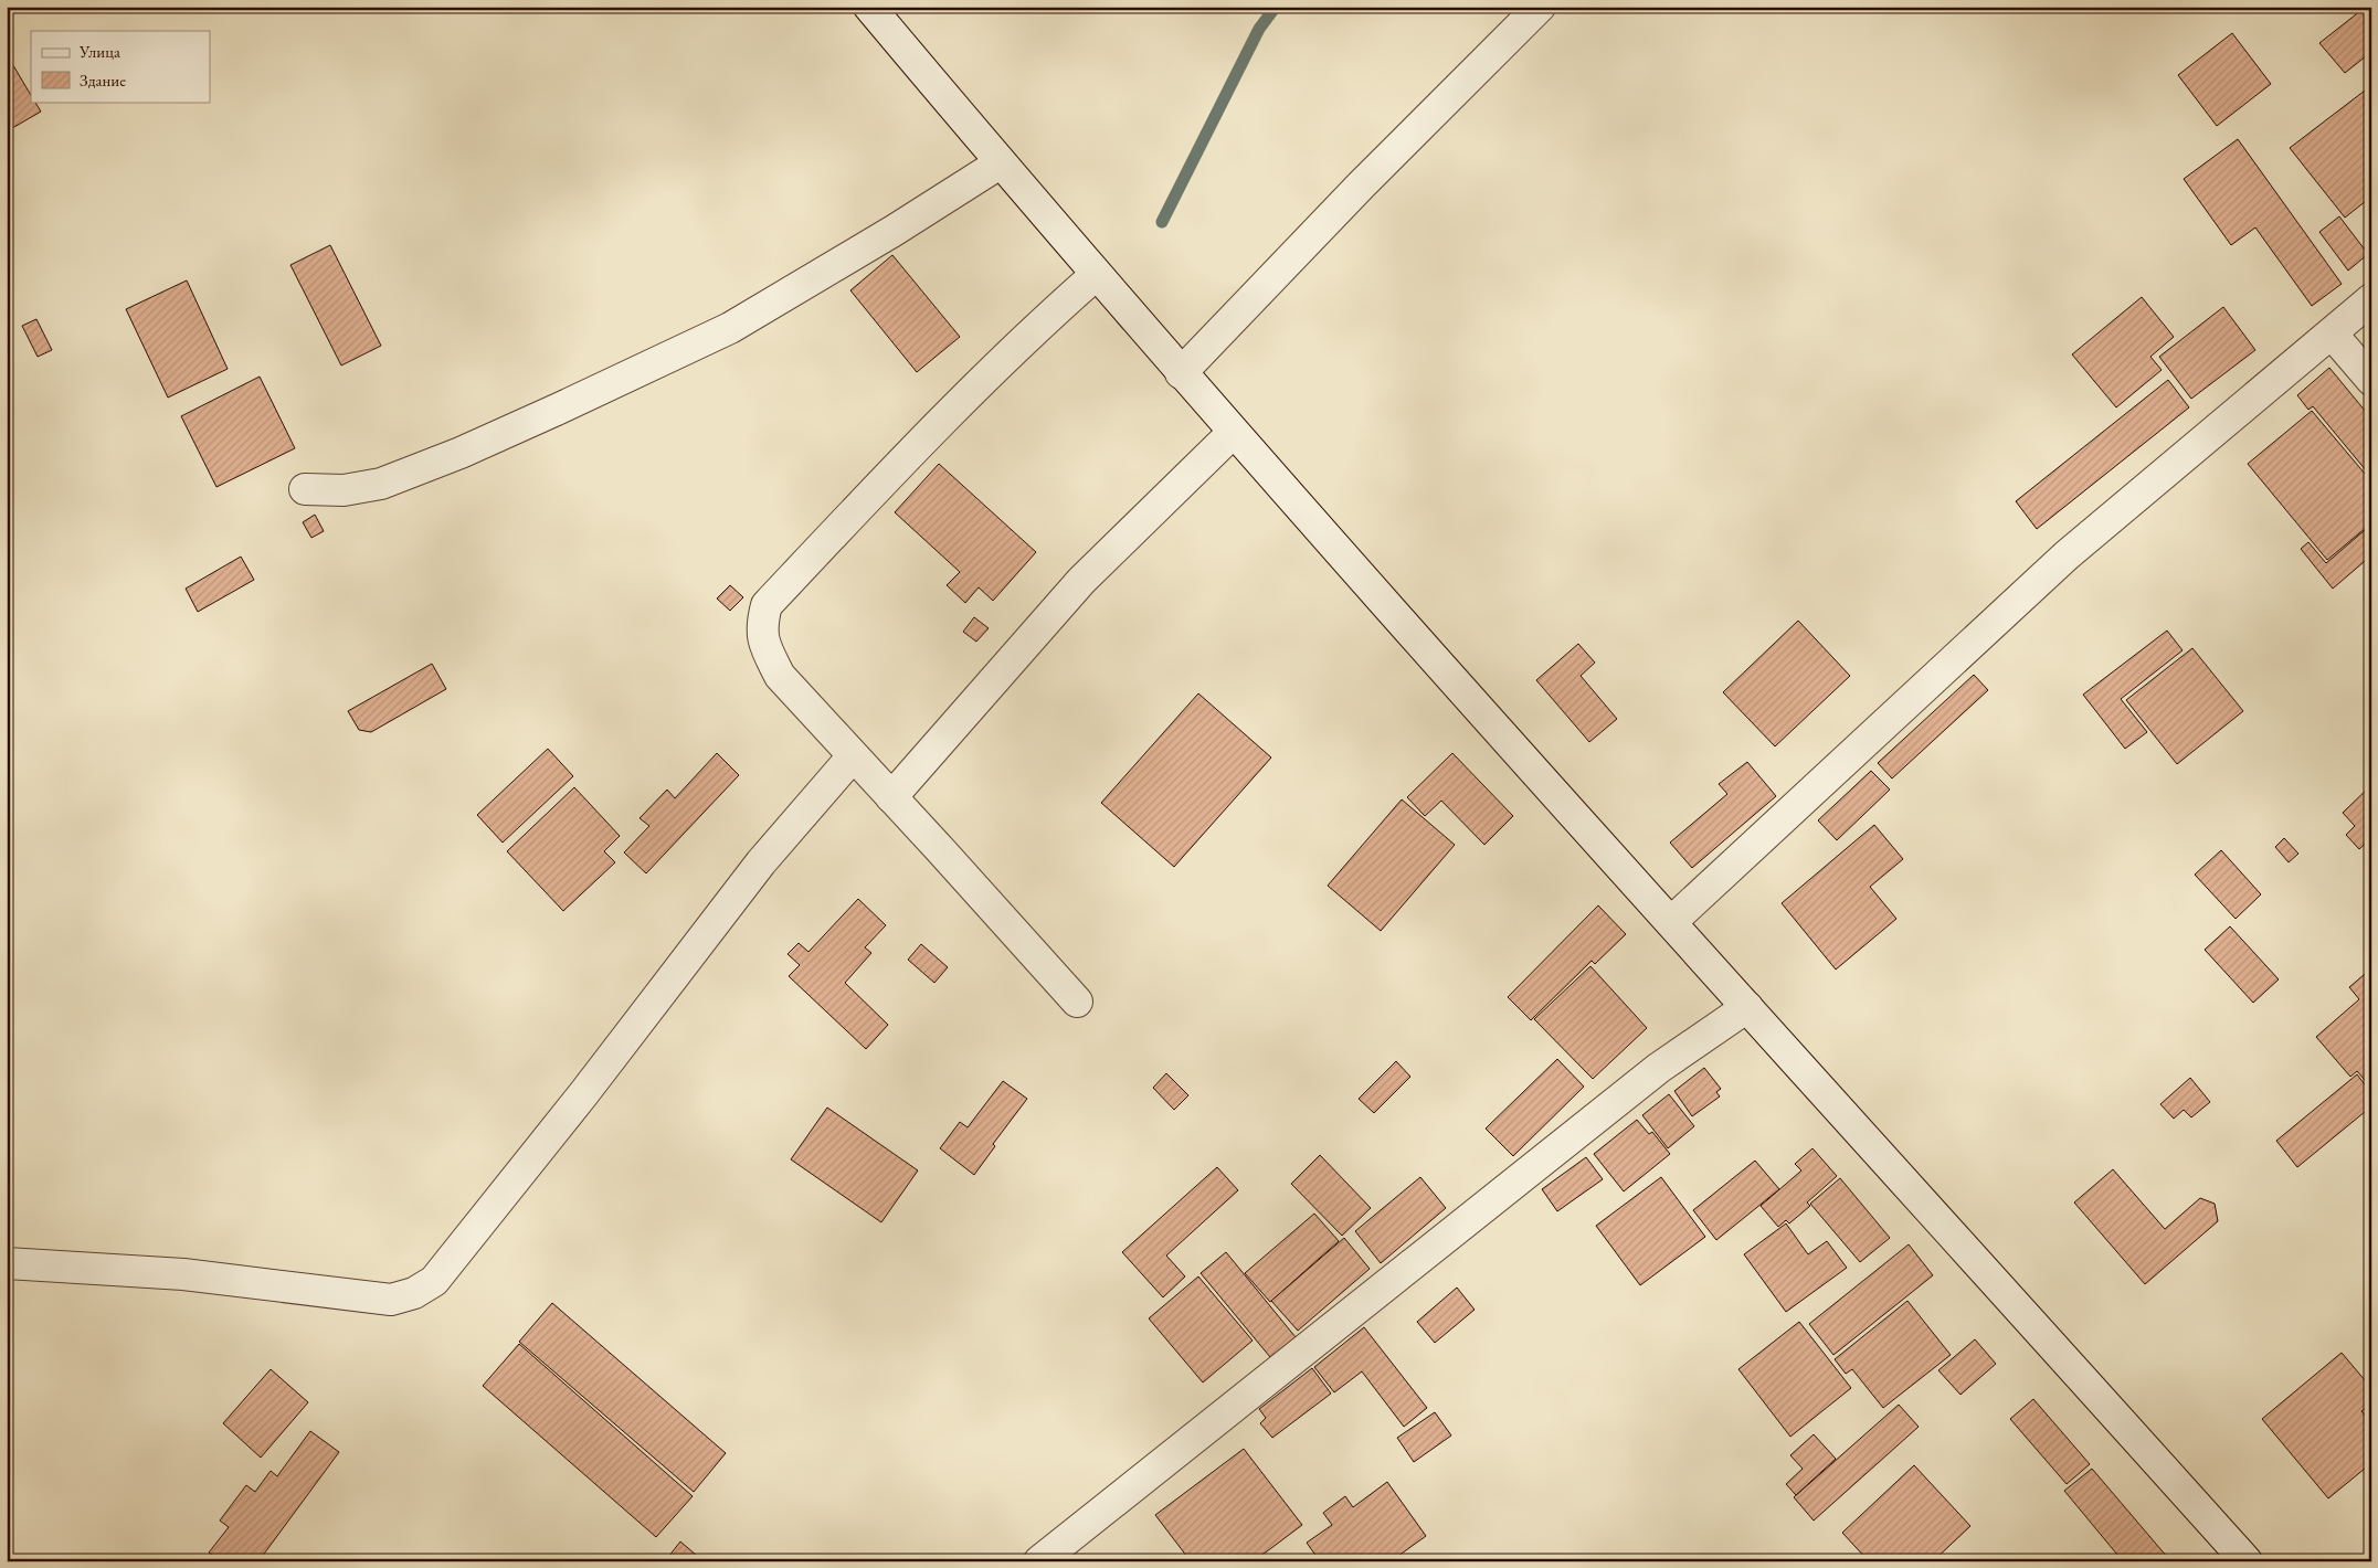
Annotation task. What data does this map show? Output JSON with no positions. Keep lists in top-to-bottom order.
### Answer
{
  "legend": ["Улица", "Здание"]
}
